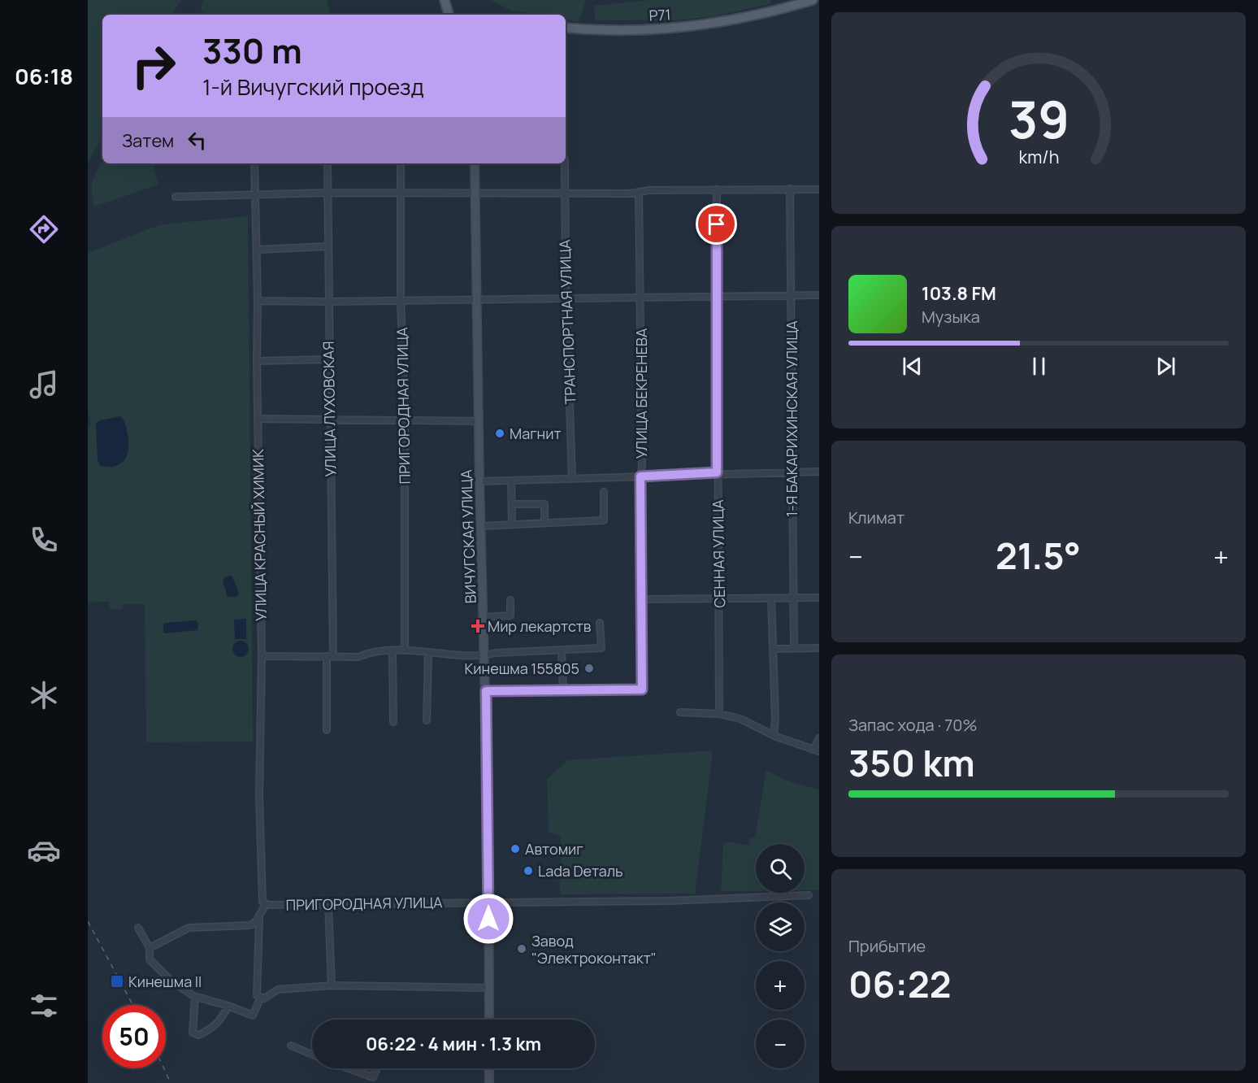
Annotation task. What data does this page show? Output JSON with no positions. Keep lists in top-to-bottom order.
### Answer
{
  "streets": {
    "main road": ["Р71", "ВИЧУГСКАЯ УЛИЦА"],
    "street": [
      "ТРАНСПОРТНАЯ УЛИЦА",
      "УЛИЦА БЕКРЕНЕВА",
      "ПРИГОРОДНАЯ УЛИЦА",
      "УЛИЦА ЛУХОВСКАЯ",
      "1-Я БАКАРИХИНСКАЯ УЛИЦА",
      "УЛИЦА КРАСНЫЙ ХИМИК",
      "СЕННАЯ УЛИЦА"
    ]
  },
  "crossings": [
    ["ПРИГОРОДНАЯ УЛИЦА", "УЛИЦА КРАСНЫЙ ХИМИК"],
    ["ПРИГОРОДНАЯ УЛИЦА", "ВИЧУГСКАЯ УЛИЦА"]
  ],
  "places": {
    "other": [
      "Магнит",
      "Кинешма 155805",
      "Автомиг",
      "Lada Dеталь",
      "Завод \"Электроконтакт\""
    ],
    "health": ["Мир лекартств"],
    "transit": ["Кинешма II"]
  },
  "page": {
    "tabs": "06:18",
    "turn": ["330 m", "1-й Вичугский проезд"],
    "then": "Затем",
    "song": ["103.8 FM", "Музыка"],
    "tile": [
      "Климат",
      ["Запас хода · 70%", "350 km"],
      ["Прибытие", "06:22"]
    ],
    "heat": ["−", "21.5°", "+"],
    "map_buttons": ["+", "−"],
    "limit": "50",
    "trip": "06:22 · 4 мин · 1.3 km",
    "gauge": ["39", "km/h"]
  }
}
